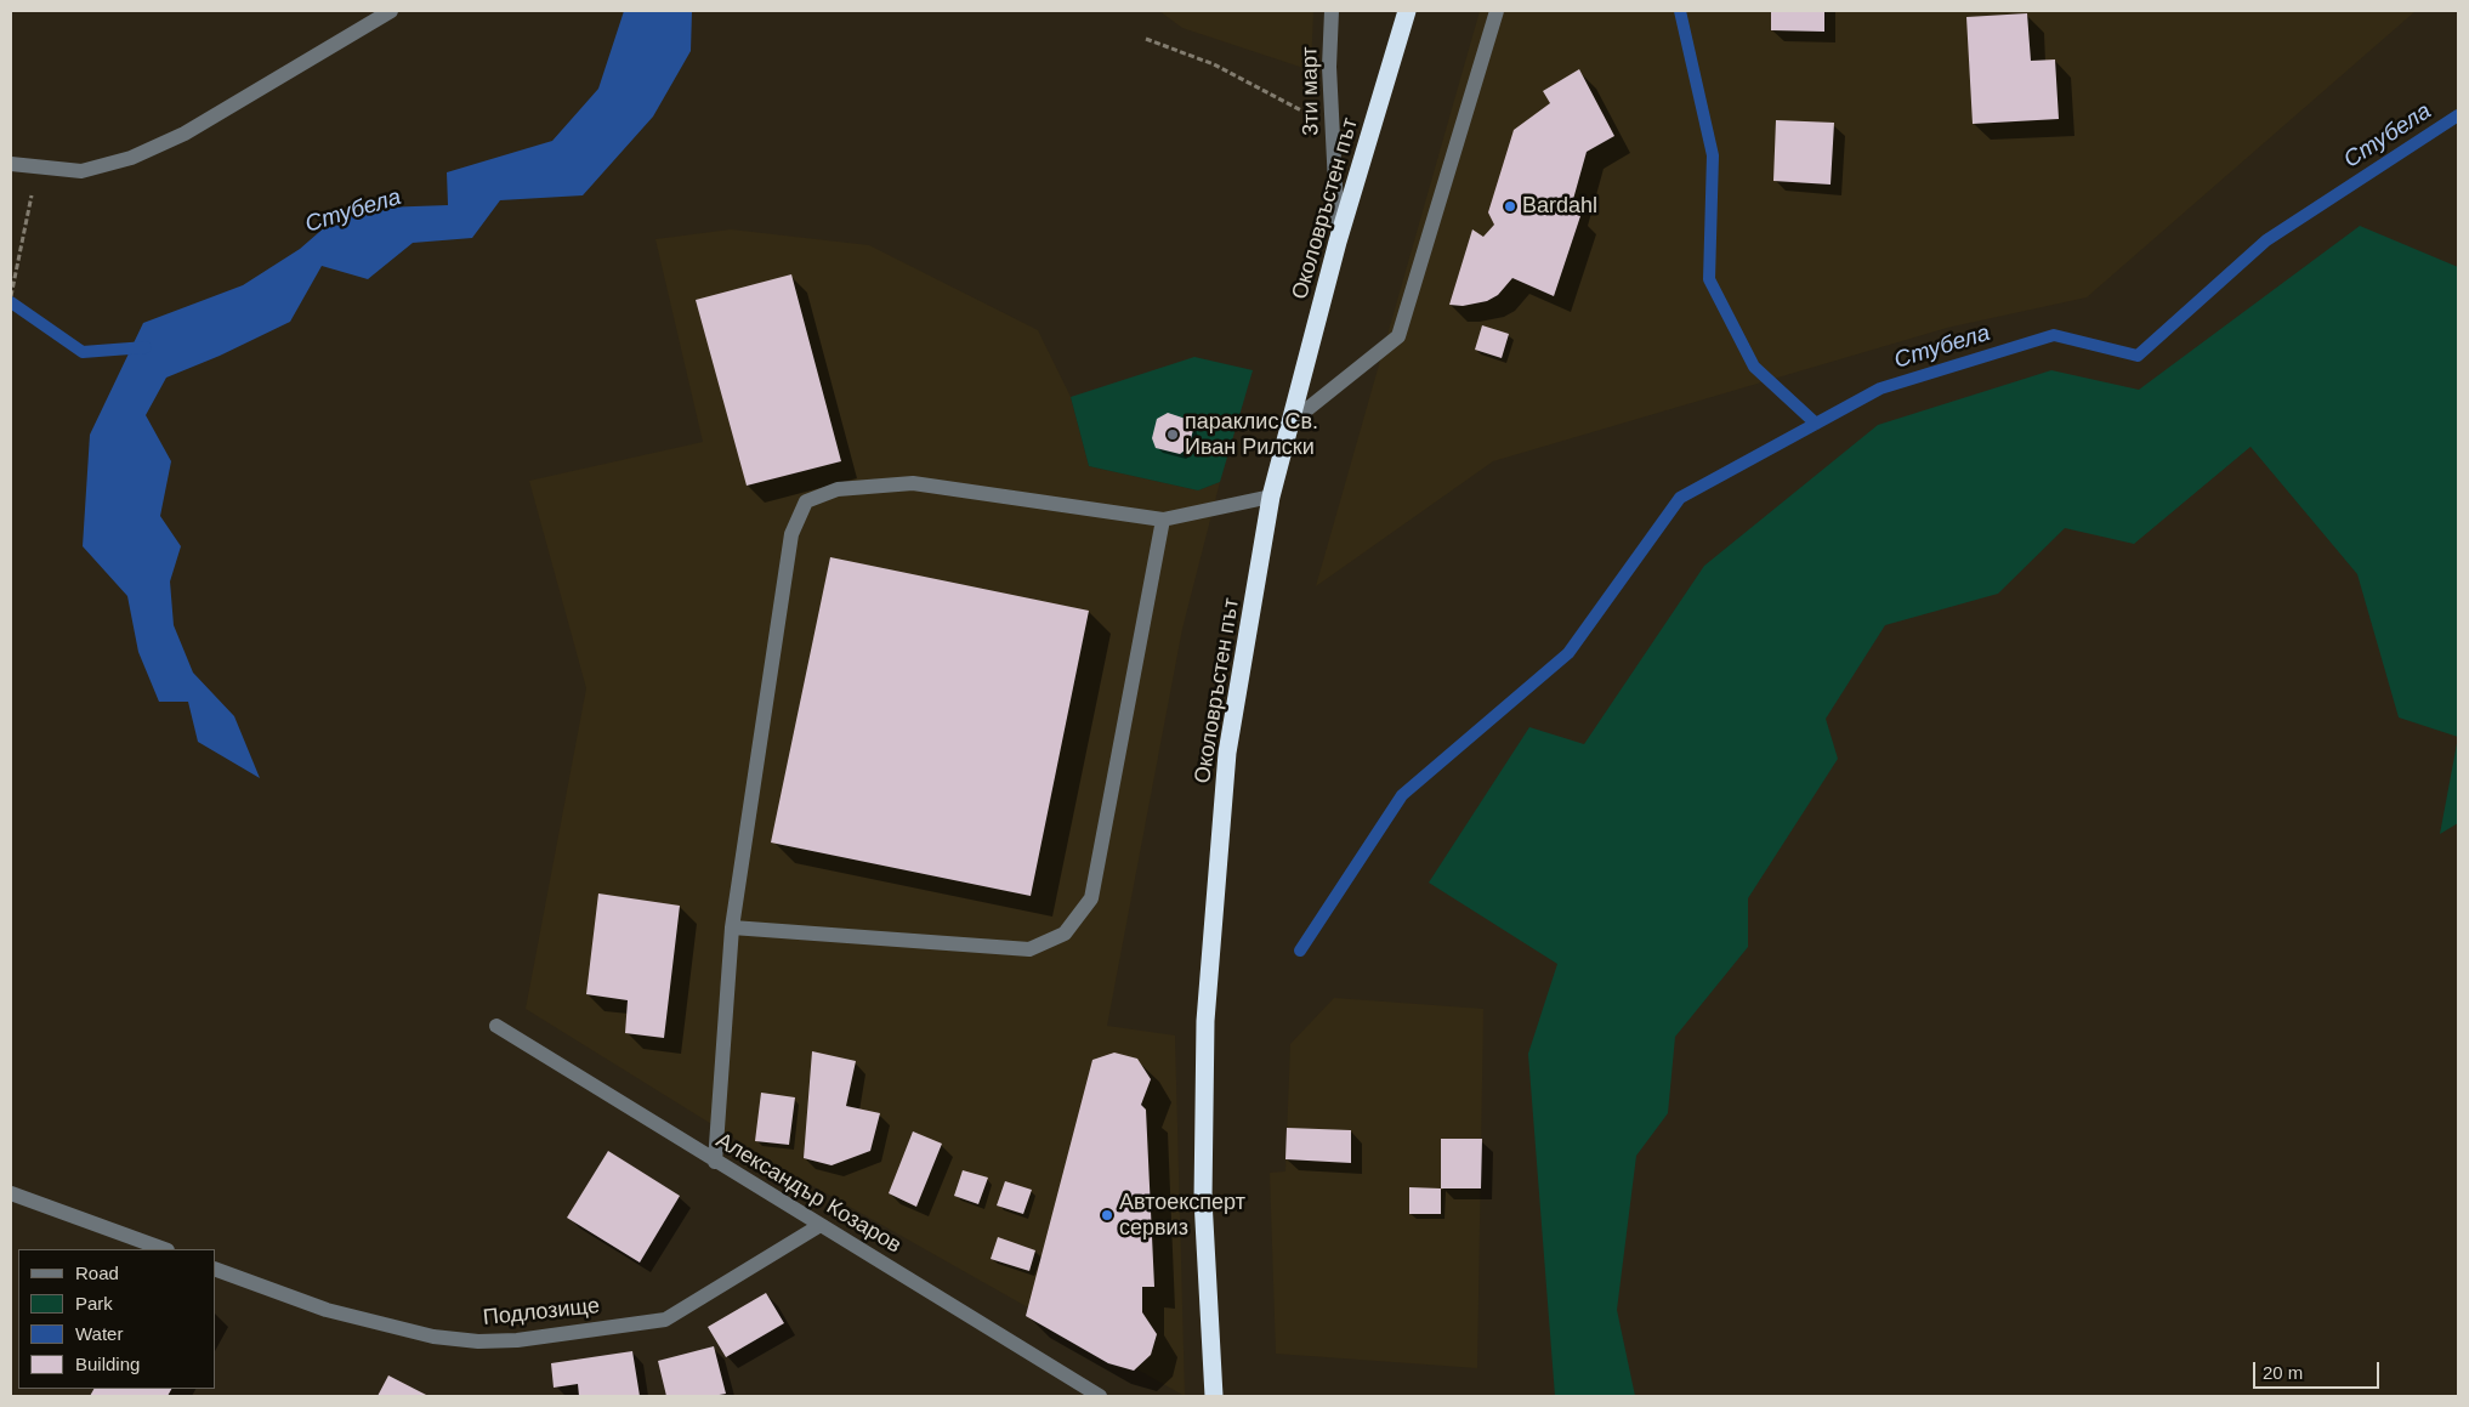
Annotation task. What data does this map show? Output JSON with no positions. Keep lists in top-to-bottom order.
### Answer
{
  "streets": {
    "highway": ["Околовръстен път"],
    "street": ["3ти март", "Александър Козаров", "Подлозище"]
  },
  "crossings": [
    ["3ти март", "Околовръстен път"],
    ["Александър Козаров", "Подлозище"]
  ],
  "water": ["Стубела"],
  "places": ["Bardahl", "параклис Св. Иван Рилски", "Автоексперт сервиз"],
  "legend": [
    "Road",
    "Park",
    "Water",
    "Building"
  ],
  "scale_bar": "20 m"
}
